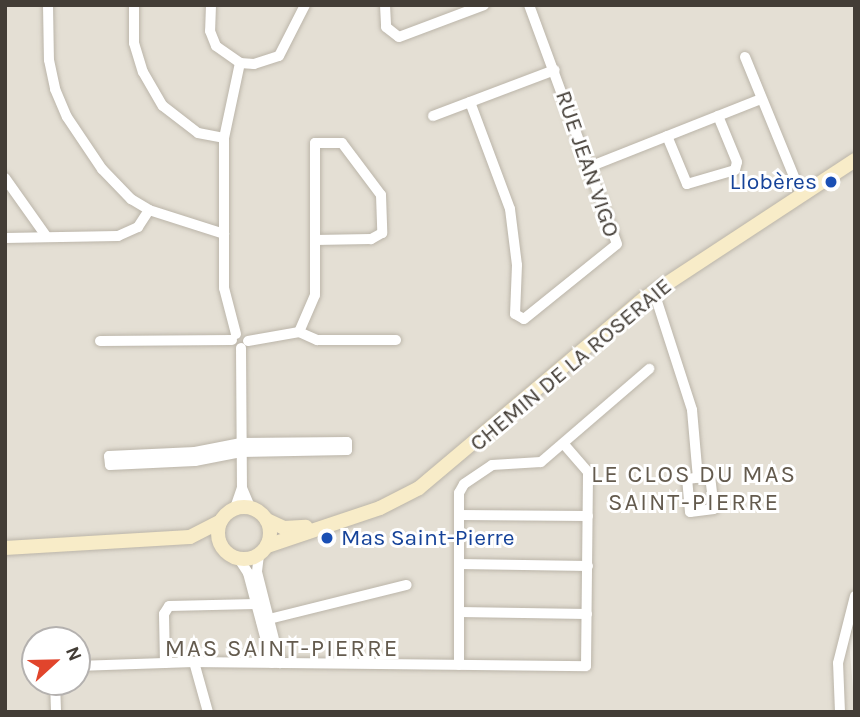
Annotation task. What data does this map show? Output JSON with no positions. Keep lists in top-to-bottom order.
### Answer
{
  "streets": {
    "street": ["RUE JEAN VIGO", "CHEMIN DE LA ROSERAIE"]
  },
  "districts": ["LE CLOS DU MAS SAINT-PIERRE", "MAS SAINT-PIERRE"],
  "places": ["Llobères", "Mas Saint-Pierre"],
  "north": "right"
}
